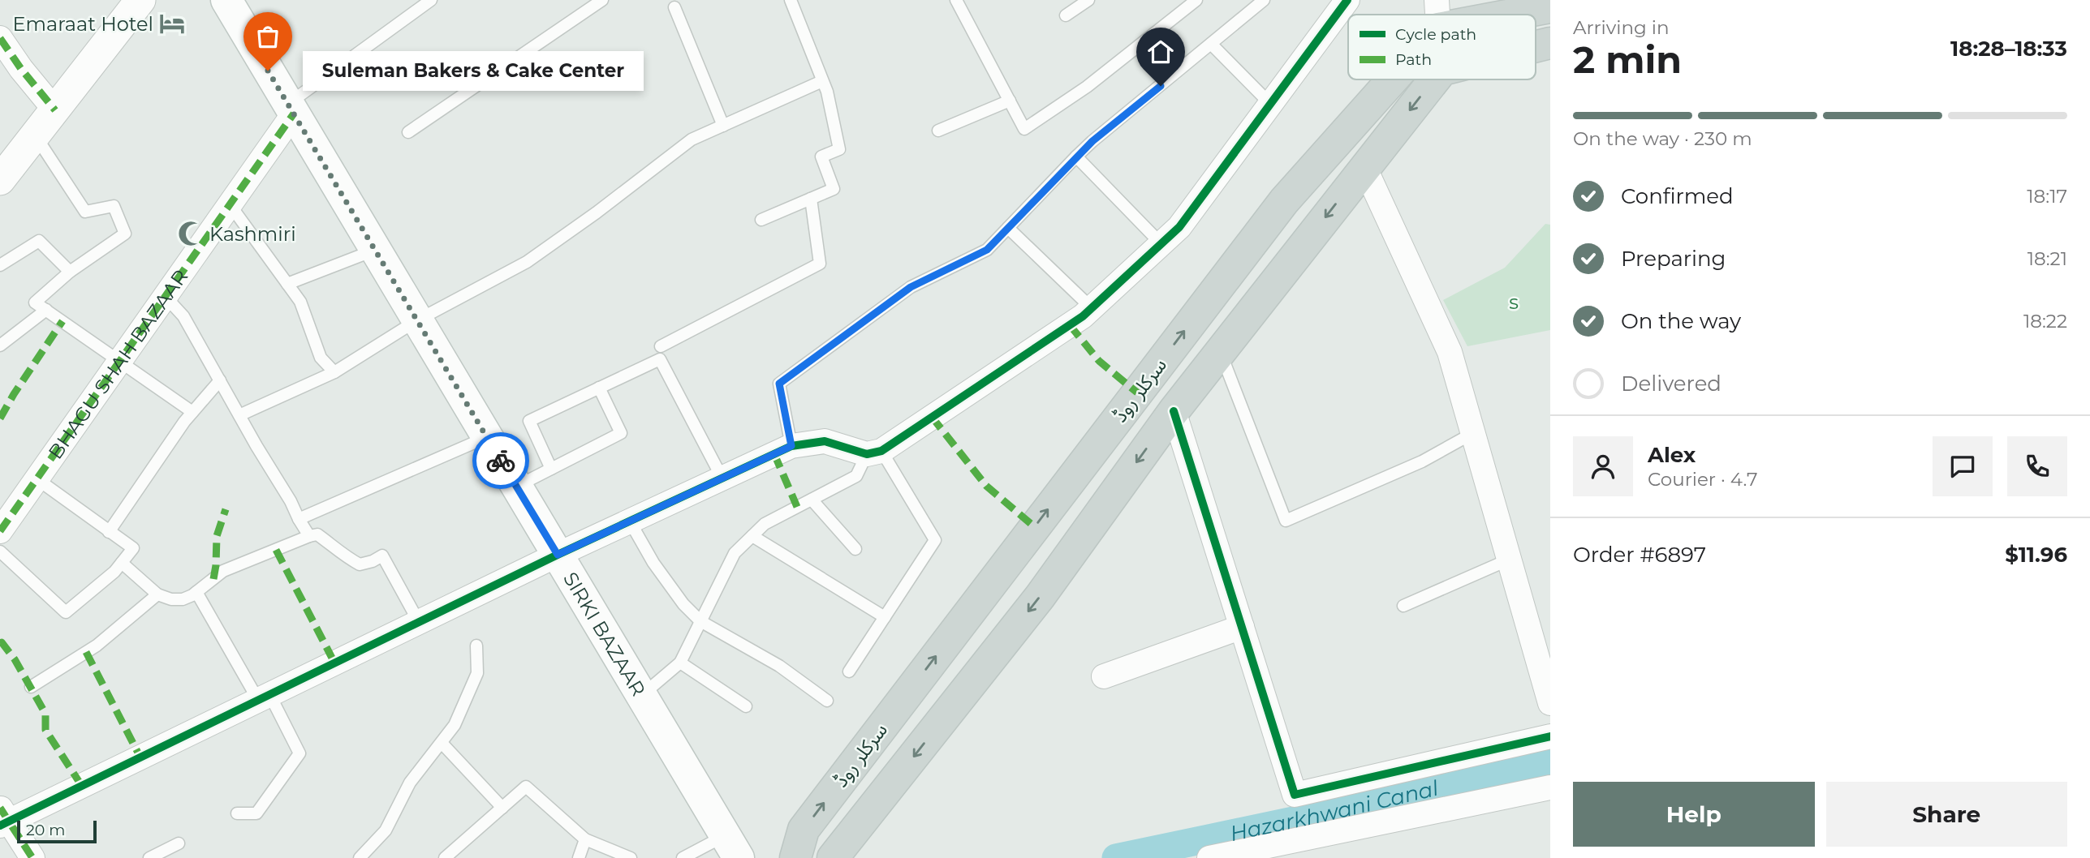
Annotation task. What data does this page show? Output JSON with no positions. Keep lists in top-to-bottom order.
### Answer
{
  "streets": {
    "main road": ["سرکلر روڈ", "SIRKI BAZAAR"],
    "street": ["BHAGU SHAH BAZAAR"]
  },
  "crossings": [
    ["BHAGU SHAH BAZAAR", "SIRKI BAZAAR"]
  ],
  "water": ["Hazarkhwani Canal"],
  "parks": ["s"],
  "places": {
    "hotel": ["Emaraat Hotel"],
    "other": ["Suleman Bakers & Cake Center"],
    "mosque": ["Kashmiri"]
  },
  "legend": ["Cycle path", "Path"],
  "scale_bar": "20 m",
  "page": {
    "heading": ["2 min", "Arriving in", "18:28–18:33"],
    "panel": [
      "Alex",
      "Courier · 4.7",
      "Order #6897",
      "$11.96"
    ],
    "bubble": "Suleman Bakers & Cake Center",
    "bar": "On the way · 230 m",
    "list": [
      ["Confirmed", "18:17"],
      ["Preparing", "18:21"],
      ["On the way", "18:22"],
      "Delivered"
    ],
    "buttons": ["Help", "Share"],
    "scale": "20 m"
  }
}
